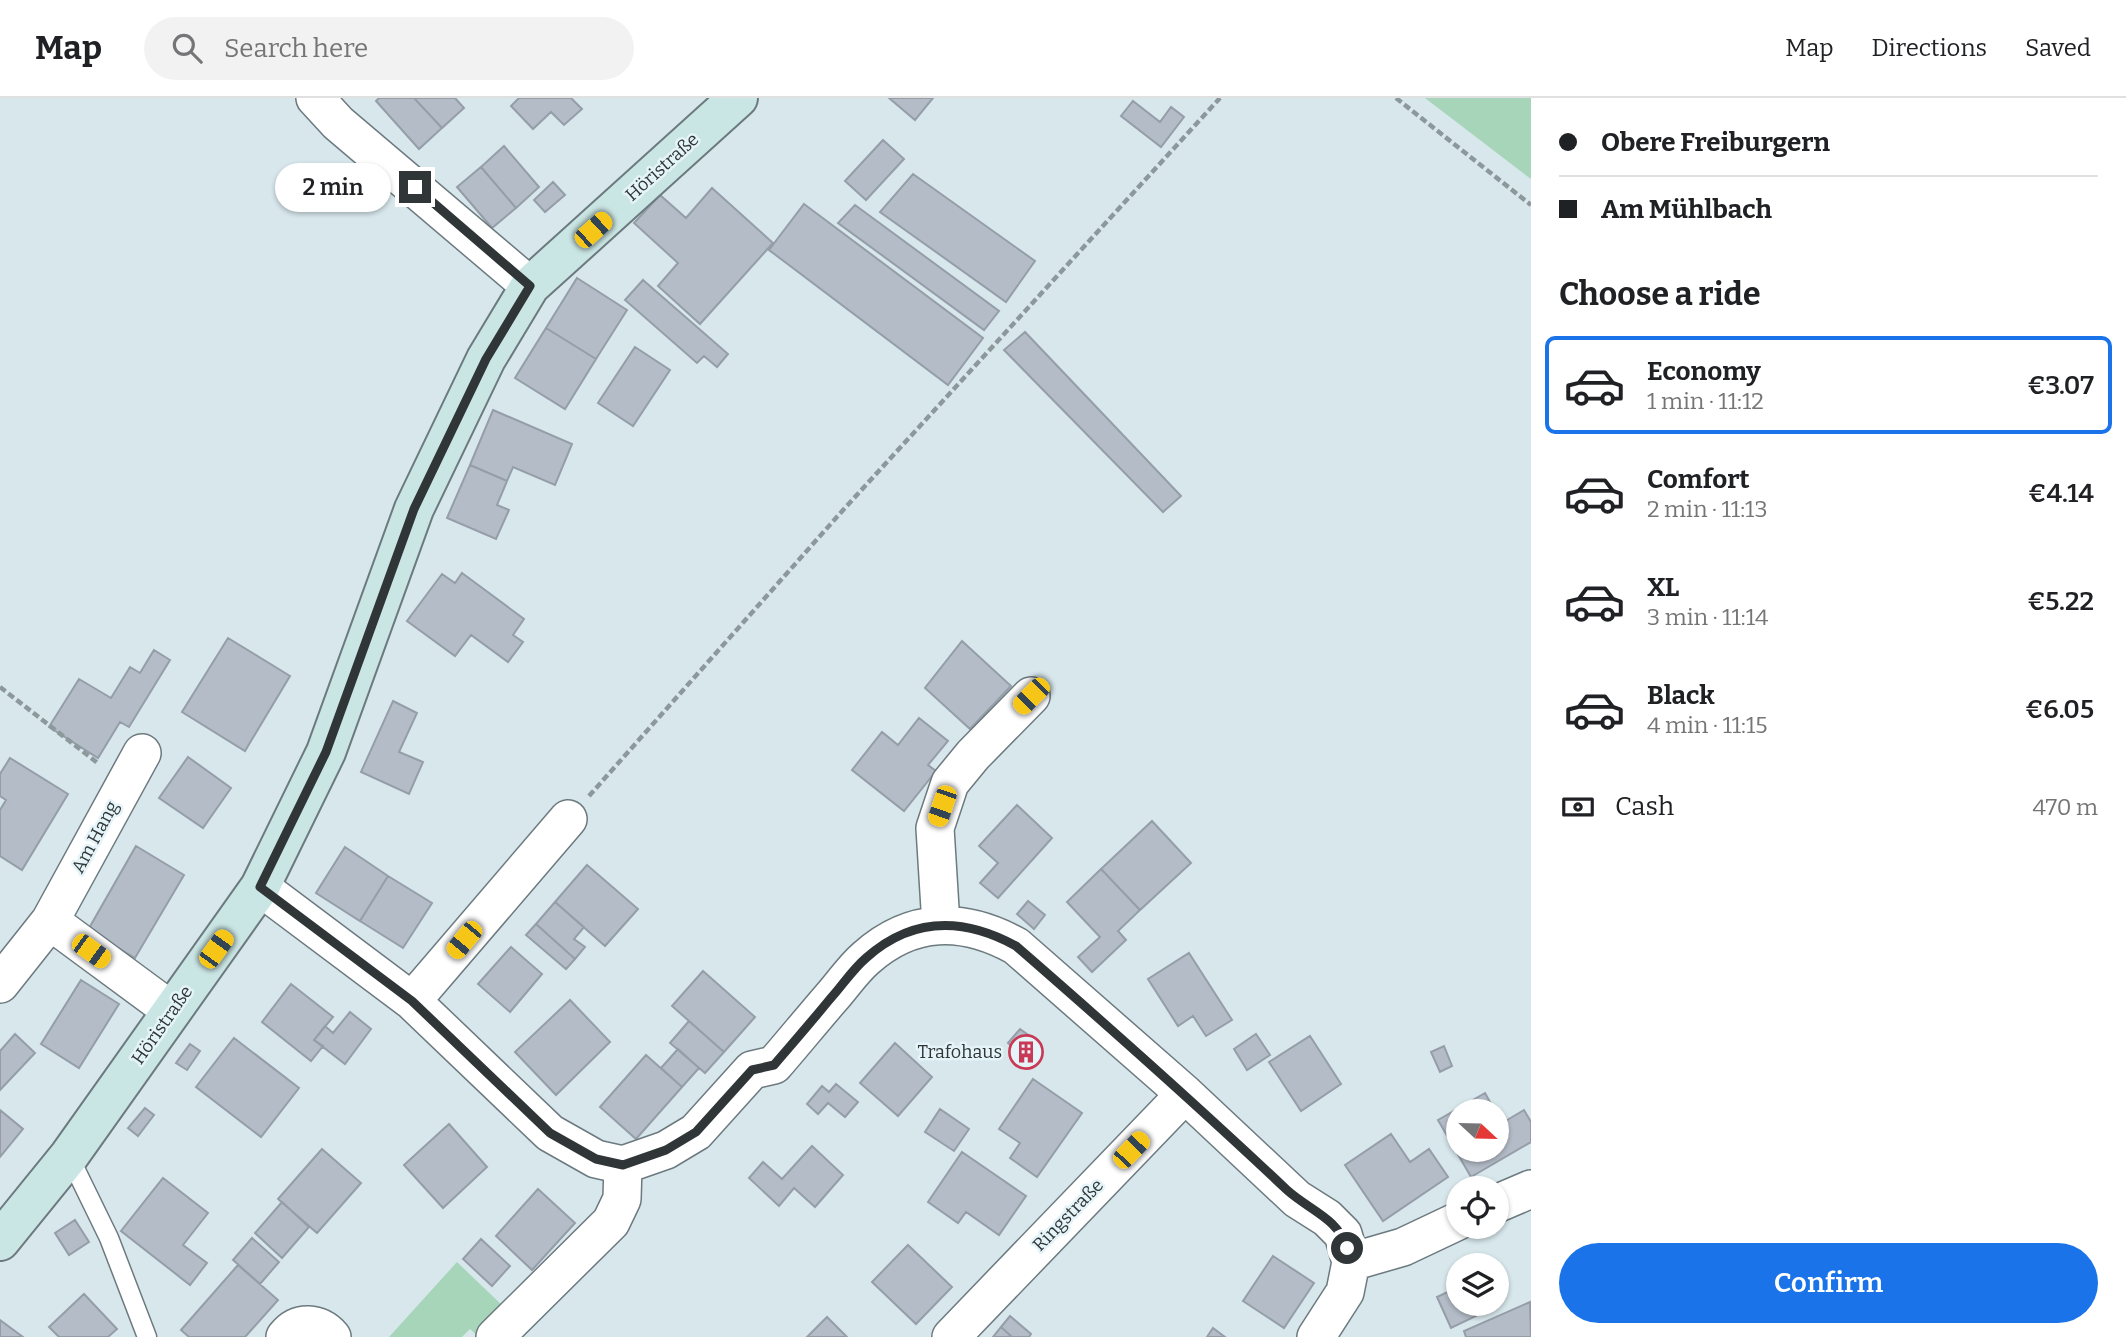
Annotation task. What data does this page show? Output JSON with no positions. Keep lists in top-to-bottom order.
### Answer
{
  "streets": {
    "main road": ["Höristraße"],
    "street": ["Am Hang", "Ringstraße"]
  },
  "places": {
    "building": ["Trafohaus"]
  },
  "north": "right",
  "page": {
    "header": "Map",
    "search": "Search here",
    "nav": ["Map", "Directions", "Saved"],
    "banner": ["Obere Freiburgern", "Am Mühlbach"],
    "bubble": "2 min",
    "heading": "Choose a ride",
    "list": [
      {
        "name": "Economy",
        "note": "1 min · 11:12",
        "value": "€3.07"
      },
      {
        "name": "Comfort",
        "note": "2 min · 11:13",
        "value": "€4.14"
      },
      {
        "name": "XL",
        "note": "3 min · 11:14",
        "value": "€5.22"
      },
      {
        "name": "Black",
        "note": "4 min · 11:15",
        "value": "€6.05"
      }
    ],
    "pay": ["Cash", "470 m"],
    "buttons": "Confirm"
  }
}
